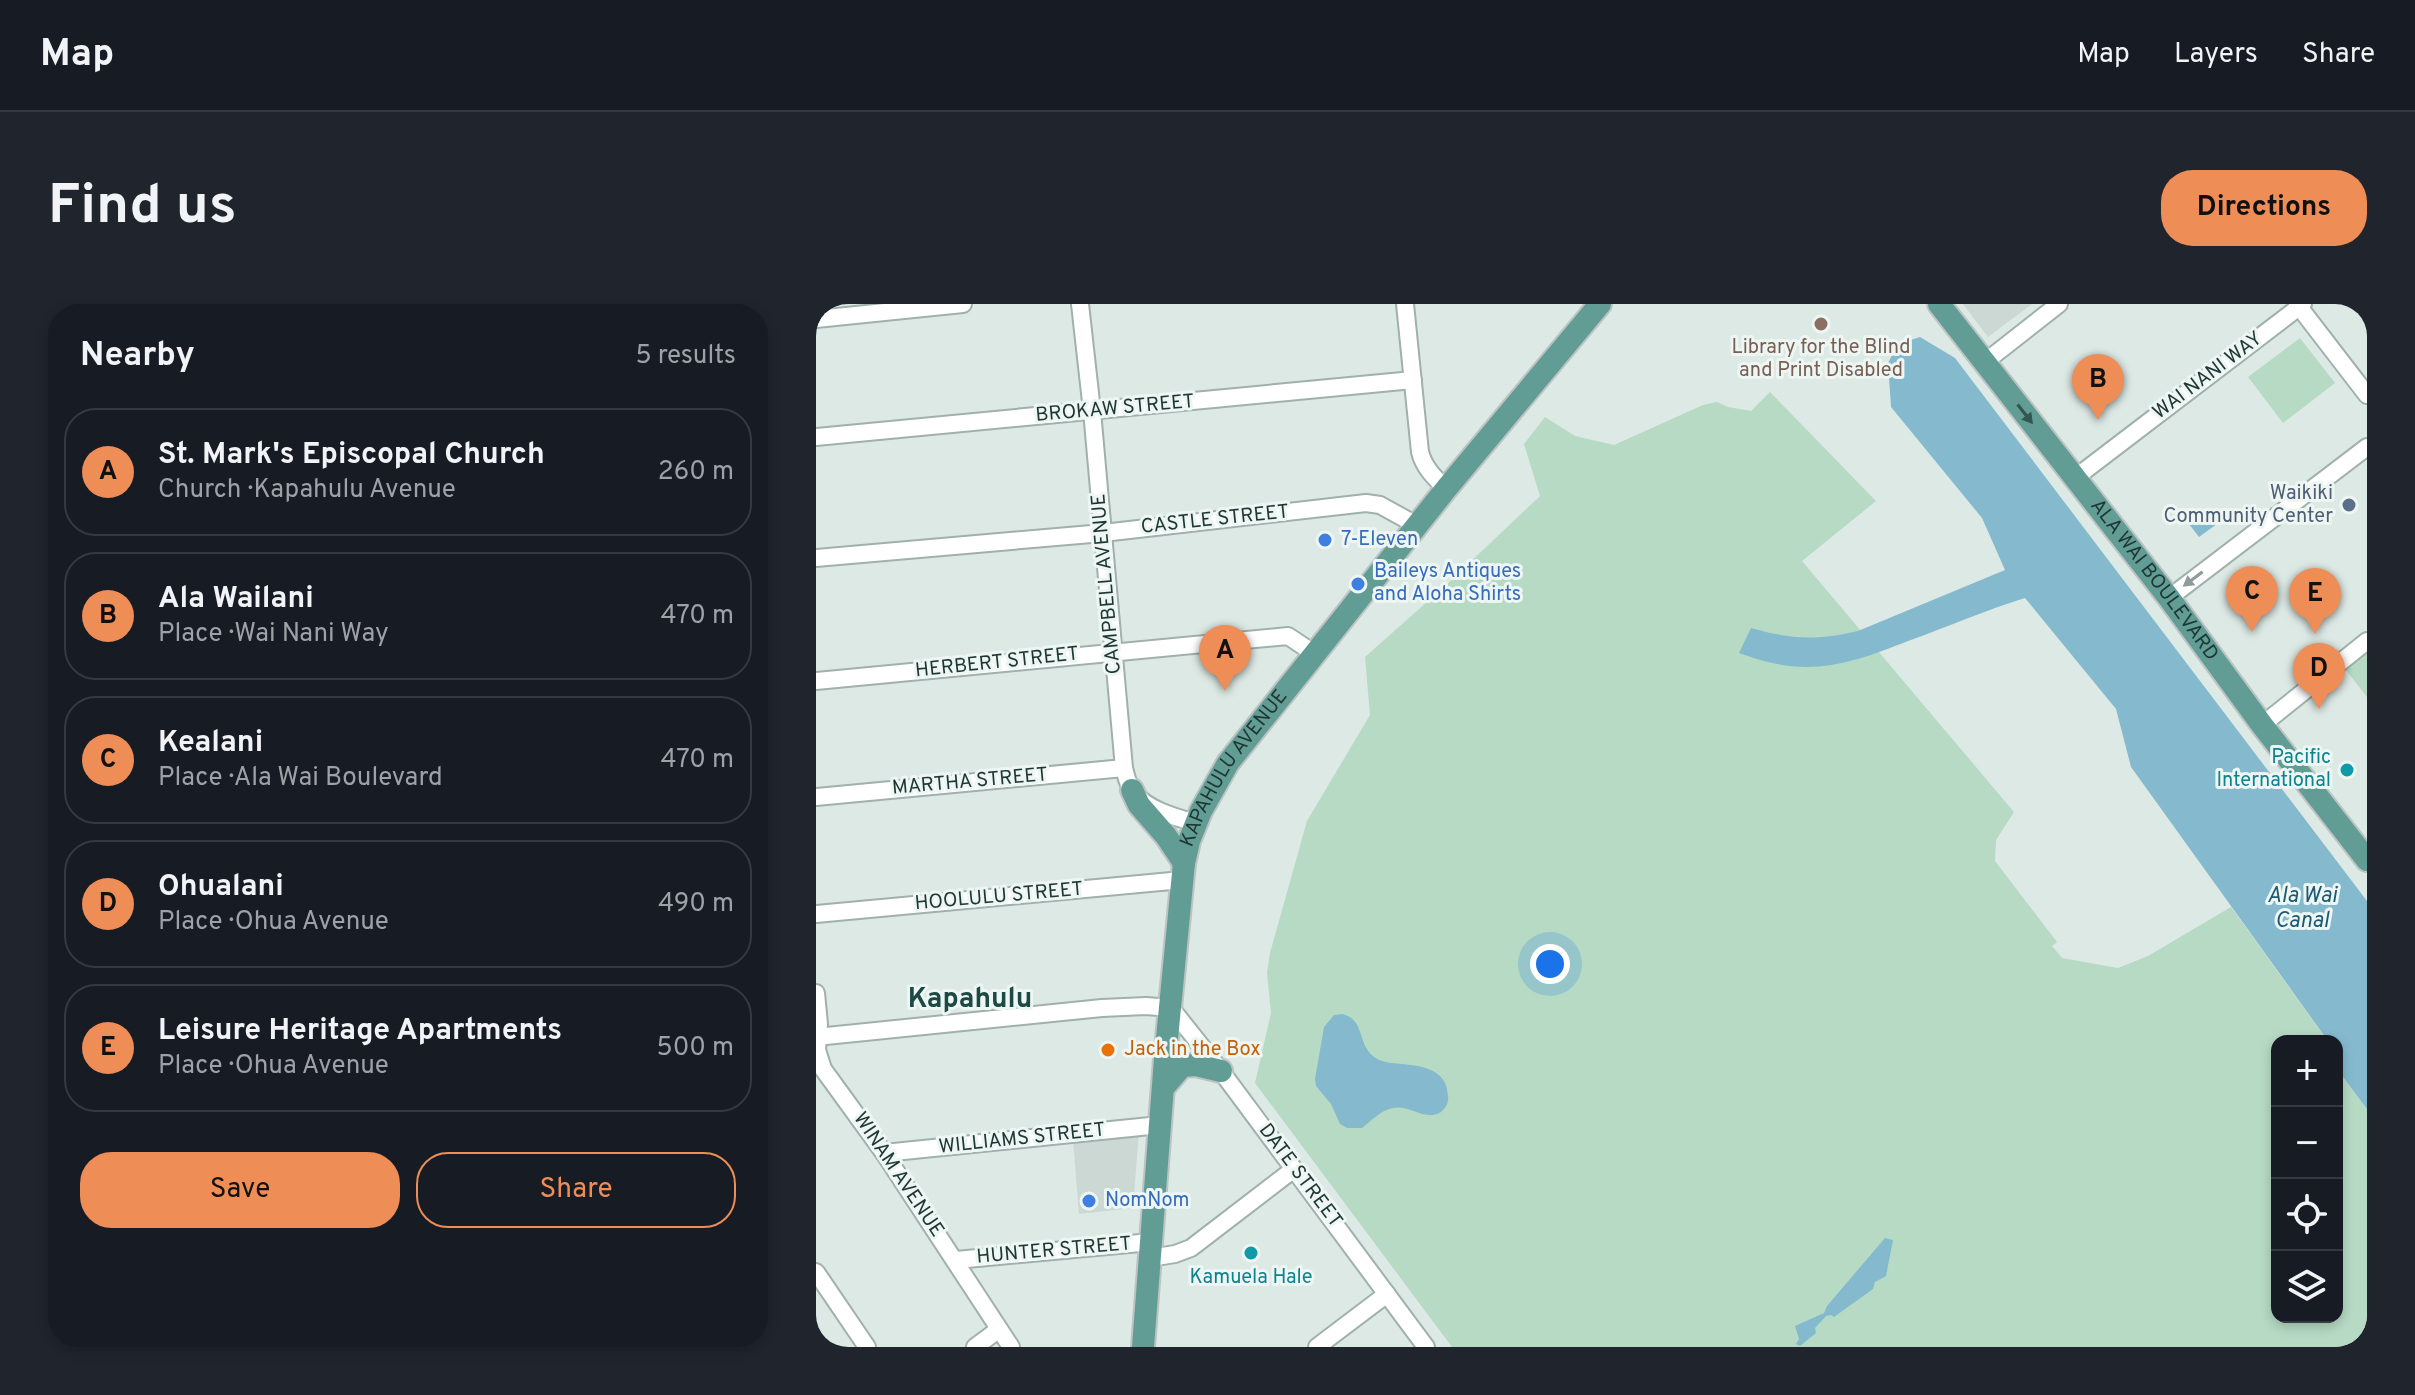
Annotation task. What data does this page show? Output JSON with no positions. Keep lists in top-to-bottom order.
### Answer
{
  "streets": {
    "main road": ["ALA WAI BOULEVARD", "KAPAHULU AVENUE"],
    "street": [
      "WAI NANI WAY",
      "BROKAW STREET",
      "CASTLE STREET",
      "CAMPBELL AVENUE",
      "HERBERT STREET",
      "MARTHA STREET",
      "HOOLULU STREET",
      "WILLIAMS STREET",
      "WINAM AVENUE",
      "DATE STREET",
      "HUNTER STREET"
    ]
  },
  "crossings": [
    ["WAI NANI WAY", "ALA WAI BOULEVARD"],
    ["BROKAW STREET", "CAMPBELL AVENUE"],
    ["CASTLE STREET", "CAMPBELL AVENUE"],
    ["CASTLE STREET", "KAPAHULU AVENUE"],
    ["CAMPBELL AVENUE", "HERBERT STREET"],
    ["CAMPBELL AVENUE", "MARTHA STREET"],
    ["HERBERT STREET", "KAPAHULU AVENUE"],
    ["KAPAHULU AVENUE", "HOOLULU STREET"],
    ["KAPAHULU AVENUE", "WILLIAMS STREET"],
    ["KAPAHULU AVENUE", "DATE STREET"],
    ["KAPAHULU AVENUE", "HUNTER STREET"],
    ["WILLIAMS STREET", "WINAM AVENUE"],
    ["WINAM AVENUE", "HUNTER STREET"],
    ["DATE STREET", "HUNTER STREET"]
  ],
  "districts": ["Kapahulu"],
  "water": ["Ala Wai Canal"],
  "places": [
    "Library for the Blind and Print Disabled",
    "Waikiki Community Center",
    "7-Eleven",
    "Baileys Antiques and Aloha Shirts",
    "Pacific International",
    "Jack in the Box",
    "NomNom",
    "Kamuela Hale"
  ],
  "page": {
    "header": "Map",
    "nav": ["Map", "Layers", "Share"],
    "buttons": [
      "Directions",
      ["Save", "Share"]
    ],
    "title": "Find us",
    "heading": ["Nearby", "5 results"],
    "pins": [
      "B",
      "C",
      "E",
      "A",
      "D"
    ],
    "list": [
      {
        "mark": "A",
        "name": "St. Mark's Episcopal Church",
        "note": "Church · Kapahulu Avenue",
        "value": "260 m"
      },
      {
        "mark": "B",
        "name": "Ala Wailani",
        "note": "Place · Wai Nani Way",
        "value": "470 m"
      },
      {
        "mark": "C",
        "name": "Kealani",
        "note": "Place · Ala Wai Boulevard",
        "value": "470 m"
      },
      {
        "mark": "D",
        "name": "Ohualani",
        "note": "Place · Ohua Avenue",
        "value": "490 m"
      },
      {
        "mark": "E",
        "name": "Leisure Heritage Apartments",
        "note": "Place · Ohua Avenue",
        "value": "500 m"
      }
    ],
    "map_buttons": ["+", "−"]
  }
}
